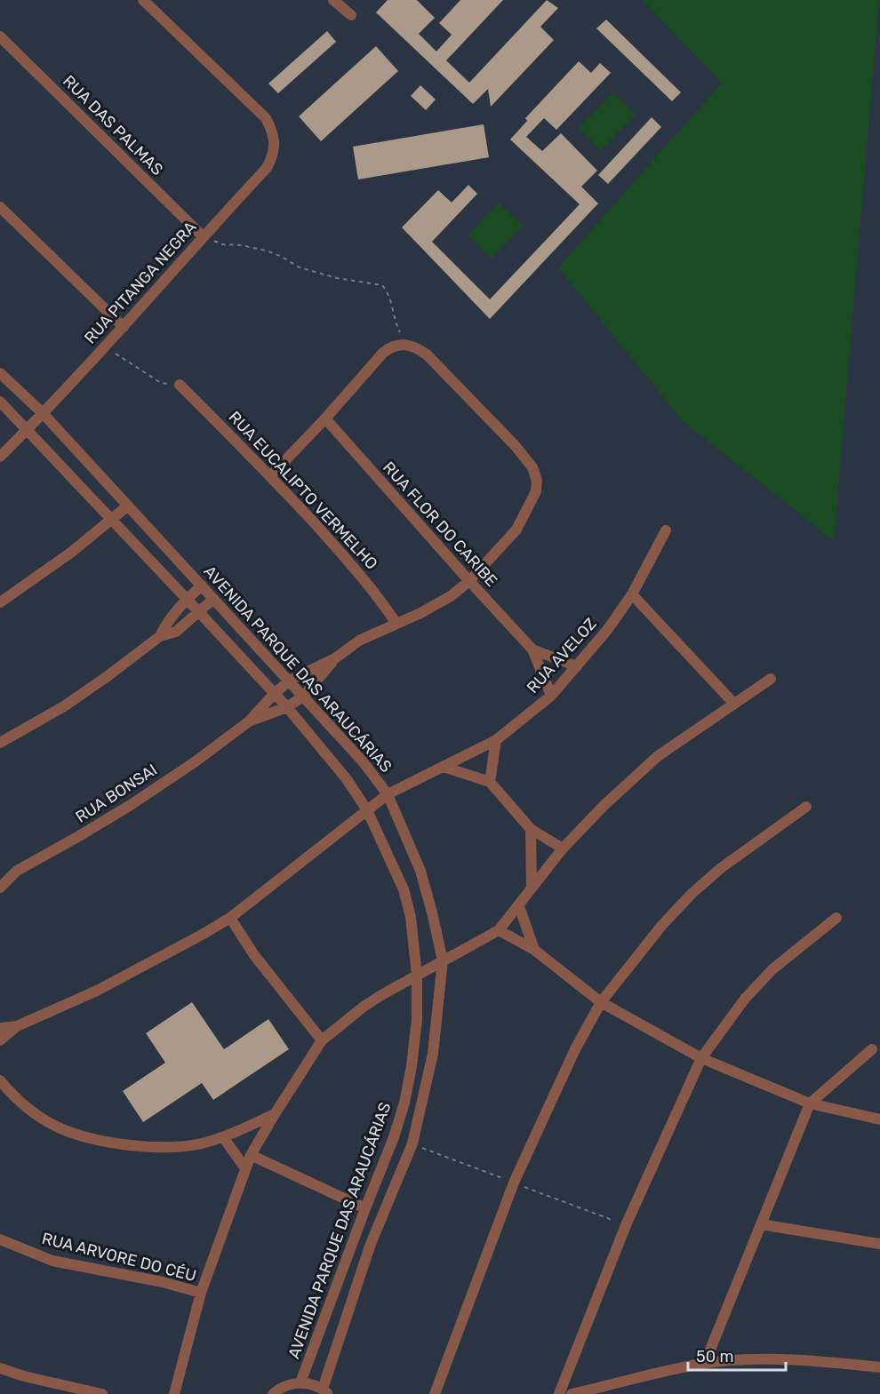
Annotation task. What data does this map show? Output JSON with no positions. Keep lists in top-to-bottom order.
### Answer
{
  "streets": {
    "street": [
      "RUA DAS PALMAS",
      "RUA PITANGA NEGRA",
      "RUA EUCALIPTO VERMELHO",
      "RUA FLOR DO CARIBE",
      "RUA AVELOZ",
      "AVENIDA PARQUE DAS ARAUCÁRIAS",
      "RUA BONSAI",
      "RUA ARVORE DO CÉU"
    ]
  },
  "crossings": [
    ["RUA DAS PALMAS", "RUA PITANGA NEGRA"],
    ["RUA PITANGA NEGRA", "AVENIDA PARQUE DAS ARAUCÁRIAS"],
    ["RUA AVELOZ", "AVENIDA PARQUE DAS ARAUCÁRIAS"]
  ],
  "scale_bar": "50 m"
}
